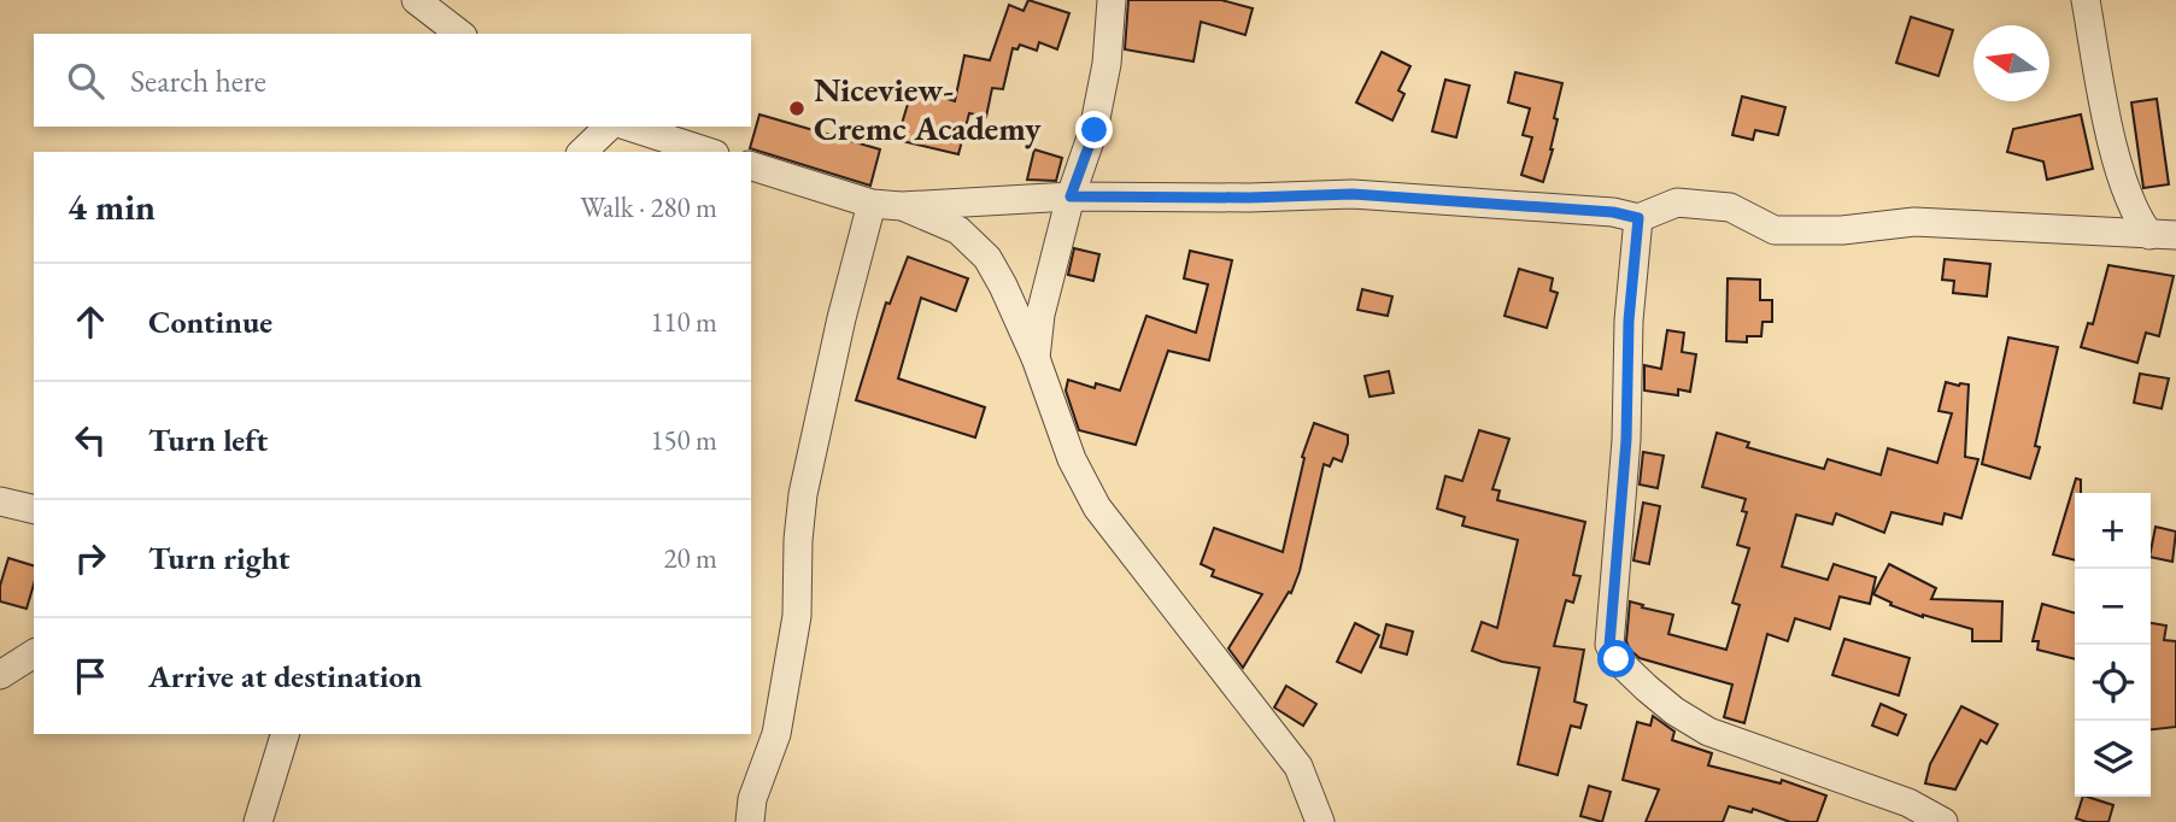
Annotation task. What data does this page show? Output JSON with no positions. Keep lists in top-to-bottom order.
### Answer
{
  "places": ["Niceview- Cremc Academy"],
  "north": "left",
  "page": {
    "search": "Search here",
    "heading": ["4 min", "Walk · 280 m"],
    "list": [
      ["Continue", "110 m"],
      ["Turn left", "150 m"],
      ["Turn right", "20 m"],
      "Arrive at destination"
    ],
    "map_buttons": ["+", "−"]
  }
}
